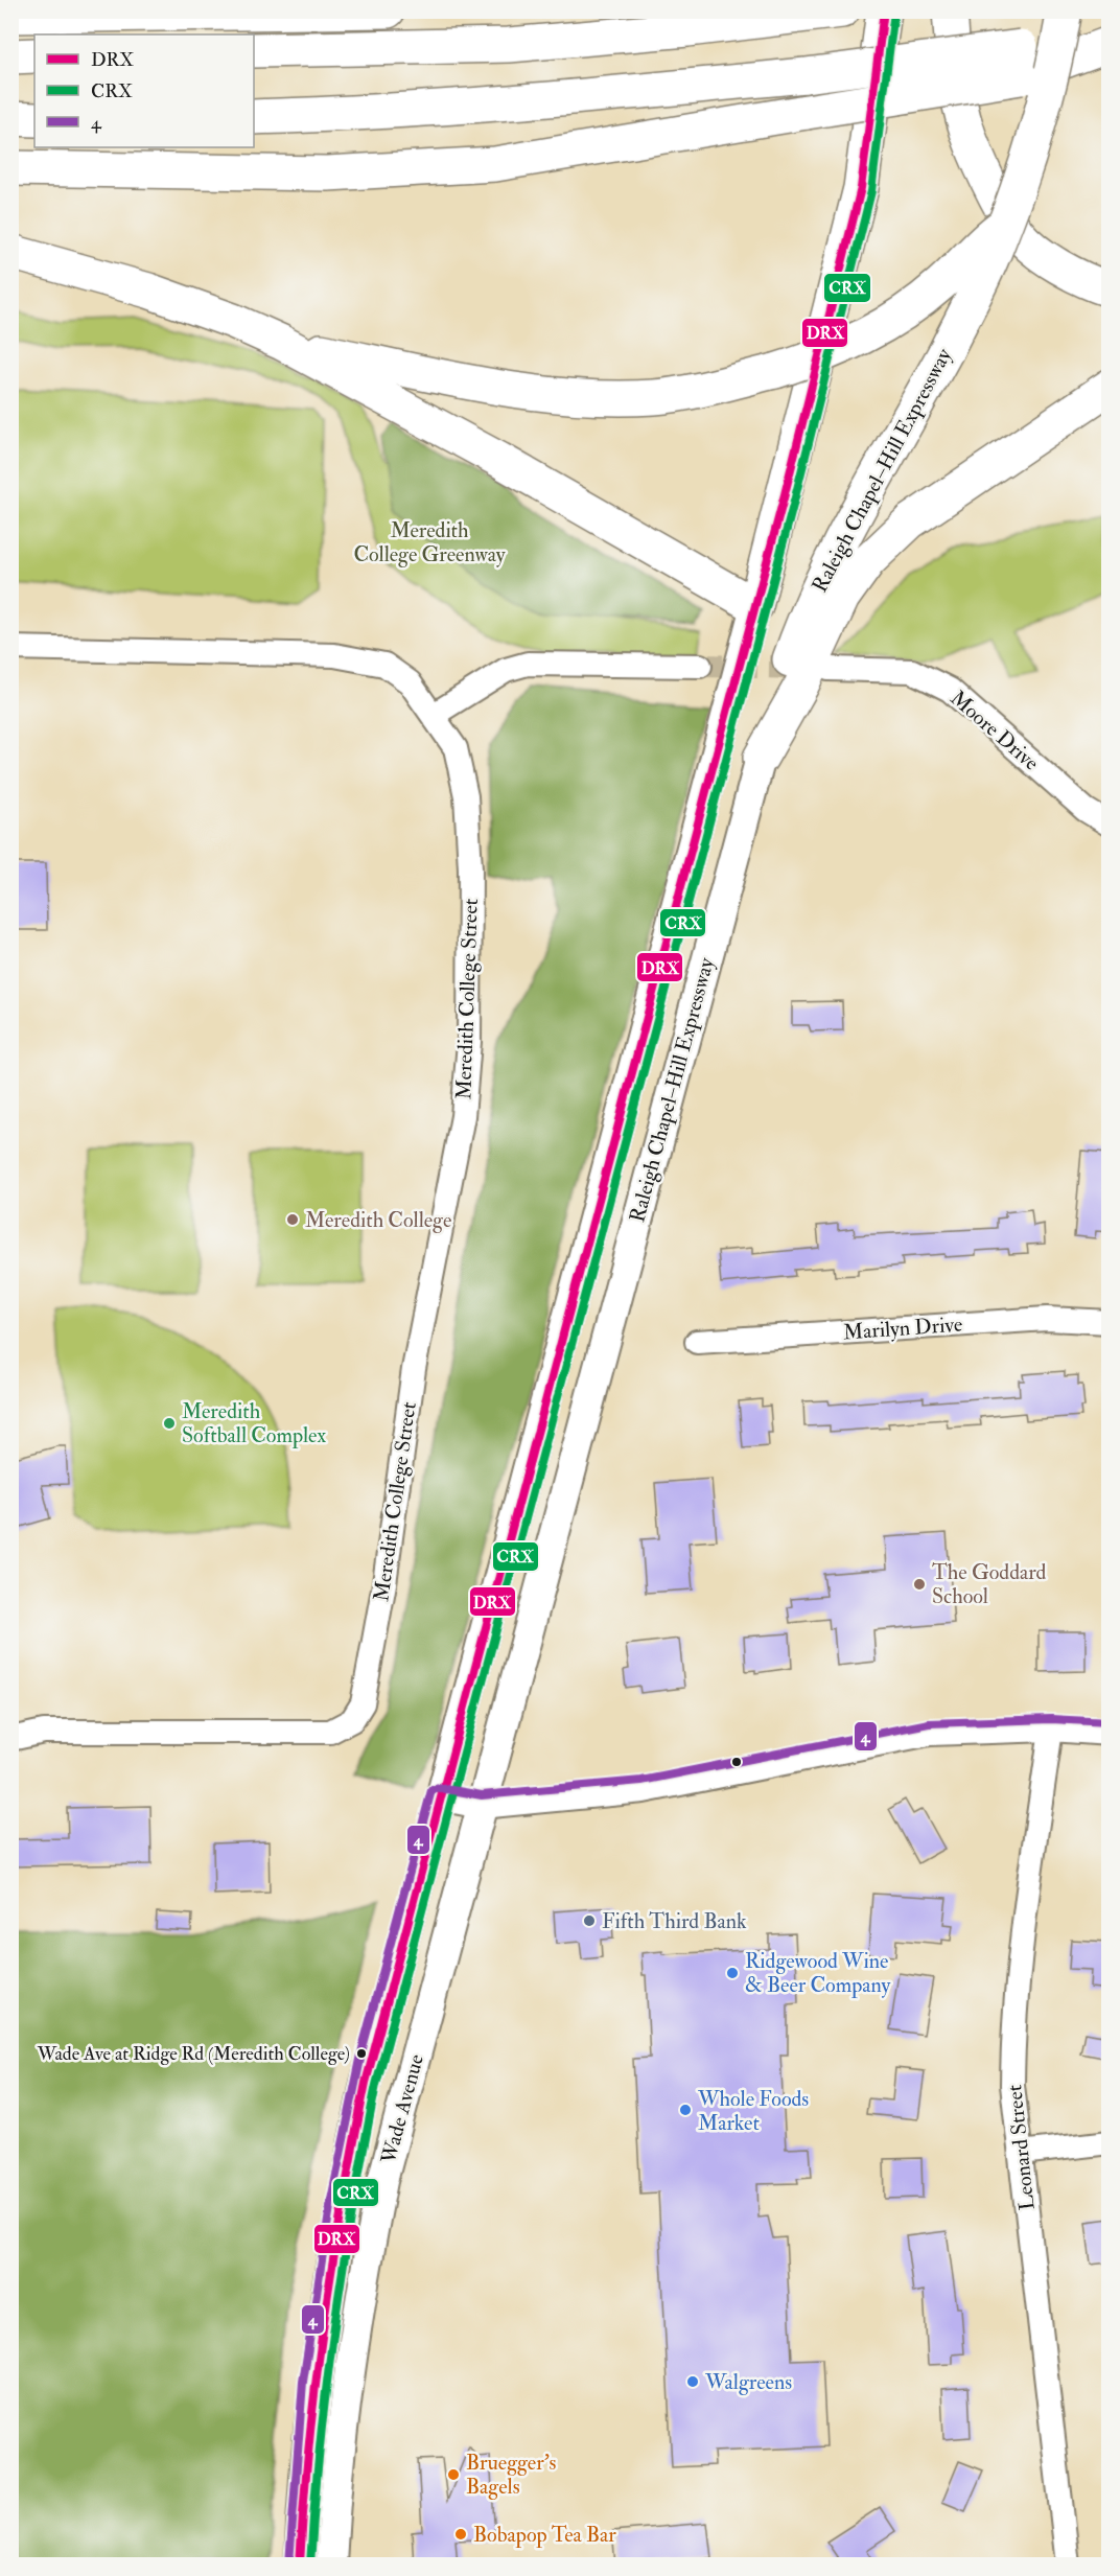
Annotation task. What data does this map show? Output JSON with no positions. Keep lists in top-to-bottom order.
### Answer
{
  "streets": {
    "highway": ["Raleigh Chapel–Hill Expressway"],
    "main road": ["Wade Avenue"],
    "street": [
      "Moore Drive",
      "Meredith College Street",
      "Marilyn Drive",
      "Leonard Street"
    ]
  },
  "crossings": [
    ["Raleigh Chapel–Hill Expressway", "Wade Avenue"]
  ],
  "parks": ["Meredith College Greenway"],
  "places": [
    "Meredith College",
    "Meredith Softball Complex",
    "The Goddard School",
    "Fifth Third Bank",
    "Ridgewood Wine & Beer Company",
    "Wade Ave at Ridge Rd (Meredith College)",
    "Whole Foods Market",
    "Walgreens",
    "Bruegger's Bagels",
    "Bobapop Tea Bar"
  ],
  "lines": ["transit line DRX", "transit line CRX", "transit line 4"],
  "legend": ["DRX", "CRX", "4"]
}
